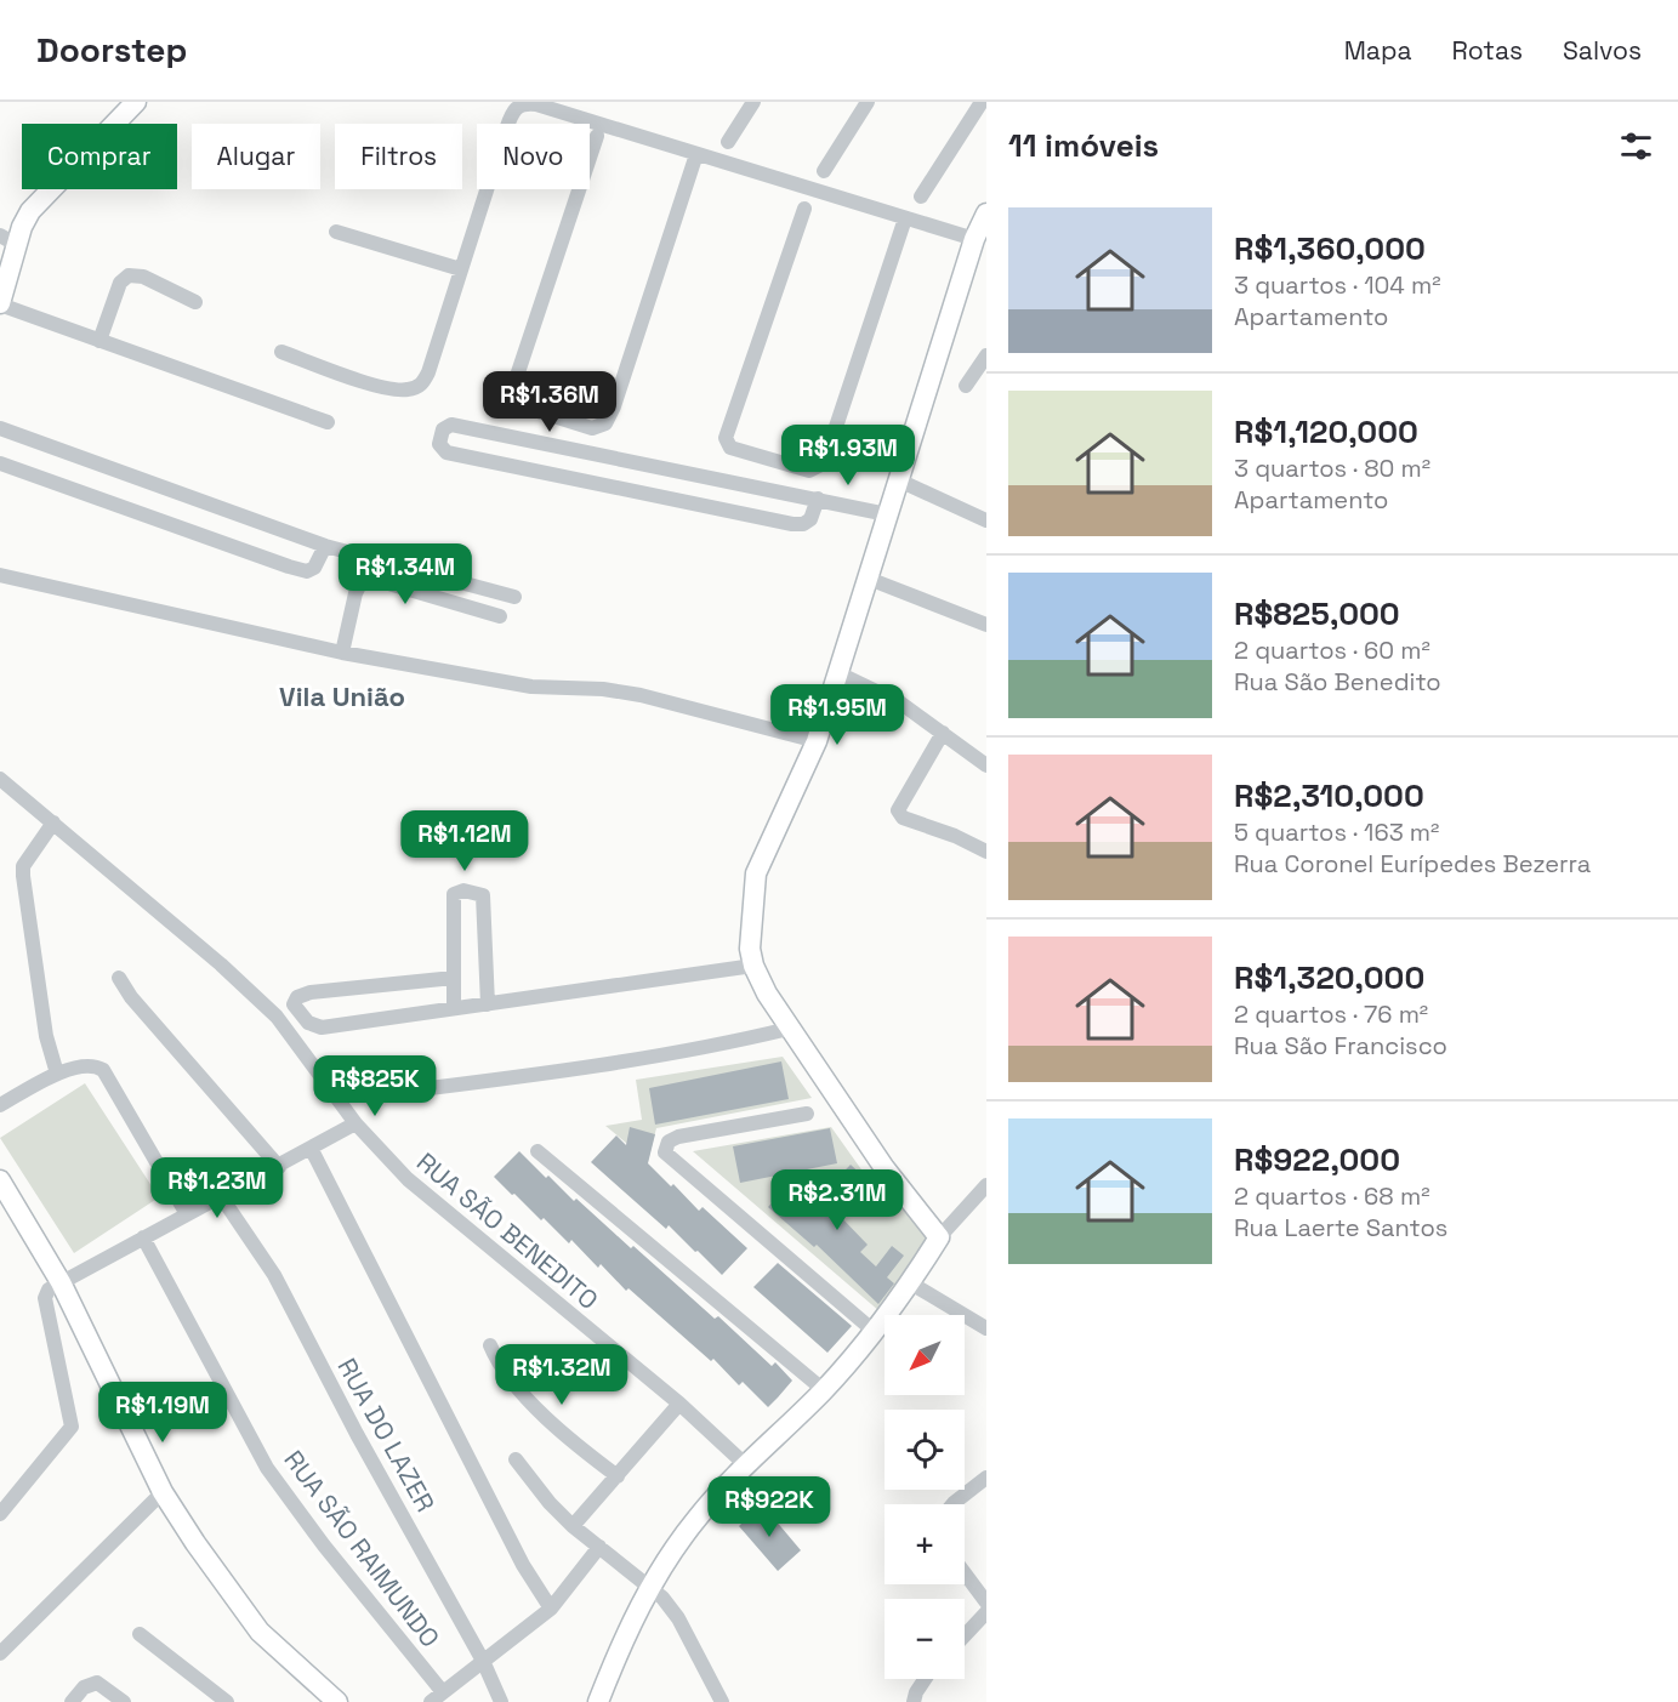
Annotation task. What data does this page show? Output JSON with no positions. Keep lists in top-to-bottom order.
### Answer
{
  "streets": {
    "street": ["RUA SÃO BENEDITO", "RUA DO LAZER", "RUA SÃO RAIMUNDO"]
  },
  "districts": ["Vila União"],
  "north": "bottom left",
  "page": {
    "header": "Doorstep",
    "nav": ["Mapa", "Rotas", "Salvos"],
    "heading": "11 imóveis",
    "chip": [
      "Comprar",
      "Alugar",
      "Filtros",
      "Novo"
    ],
    "list": [
      {
        "name": "R$1,360,000",
        "note": "3 quartos · 104 m² · Apartamento"
      },
      {
        "name": "R$1,120,000",
        "note": "3 quartos · 80 m² · Apartamento"
      },
      {
        "name": "R$825,000",
        "note": "2 quartos · 60 m² · Rua São Benedito"
      },
      {
        "name": "R$2,310,000",
        "note": "5 quartos · 163 m² · Rua Coronel Eurípedes Bezerra"
      },
      {
        "name": "R$1,320,000",
        "note": "2 quartos · 76 m² · Rua São Francisco"
      },
      {
        "name": "R$922,000",
        "note": "2 quartos · 68 m² · Rua Laerte Santos"
      }
    ],
    "price": [
      "R$1.36M",
      "R$1.93M",
      "R$1.34M",
      "R$1.95M",
      "R$1.12M",
      "R$825K",
      "R$1.23M",
      "R$2.31M",
      "R$1.32M",
      "R$1.19M",
      "R$922K"
    ],
    "map_buttons": ["+", "−"]
  }
}
